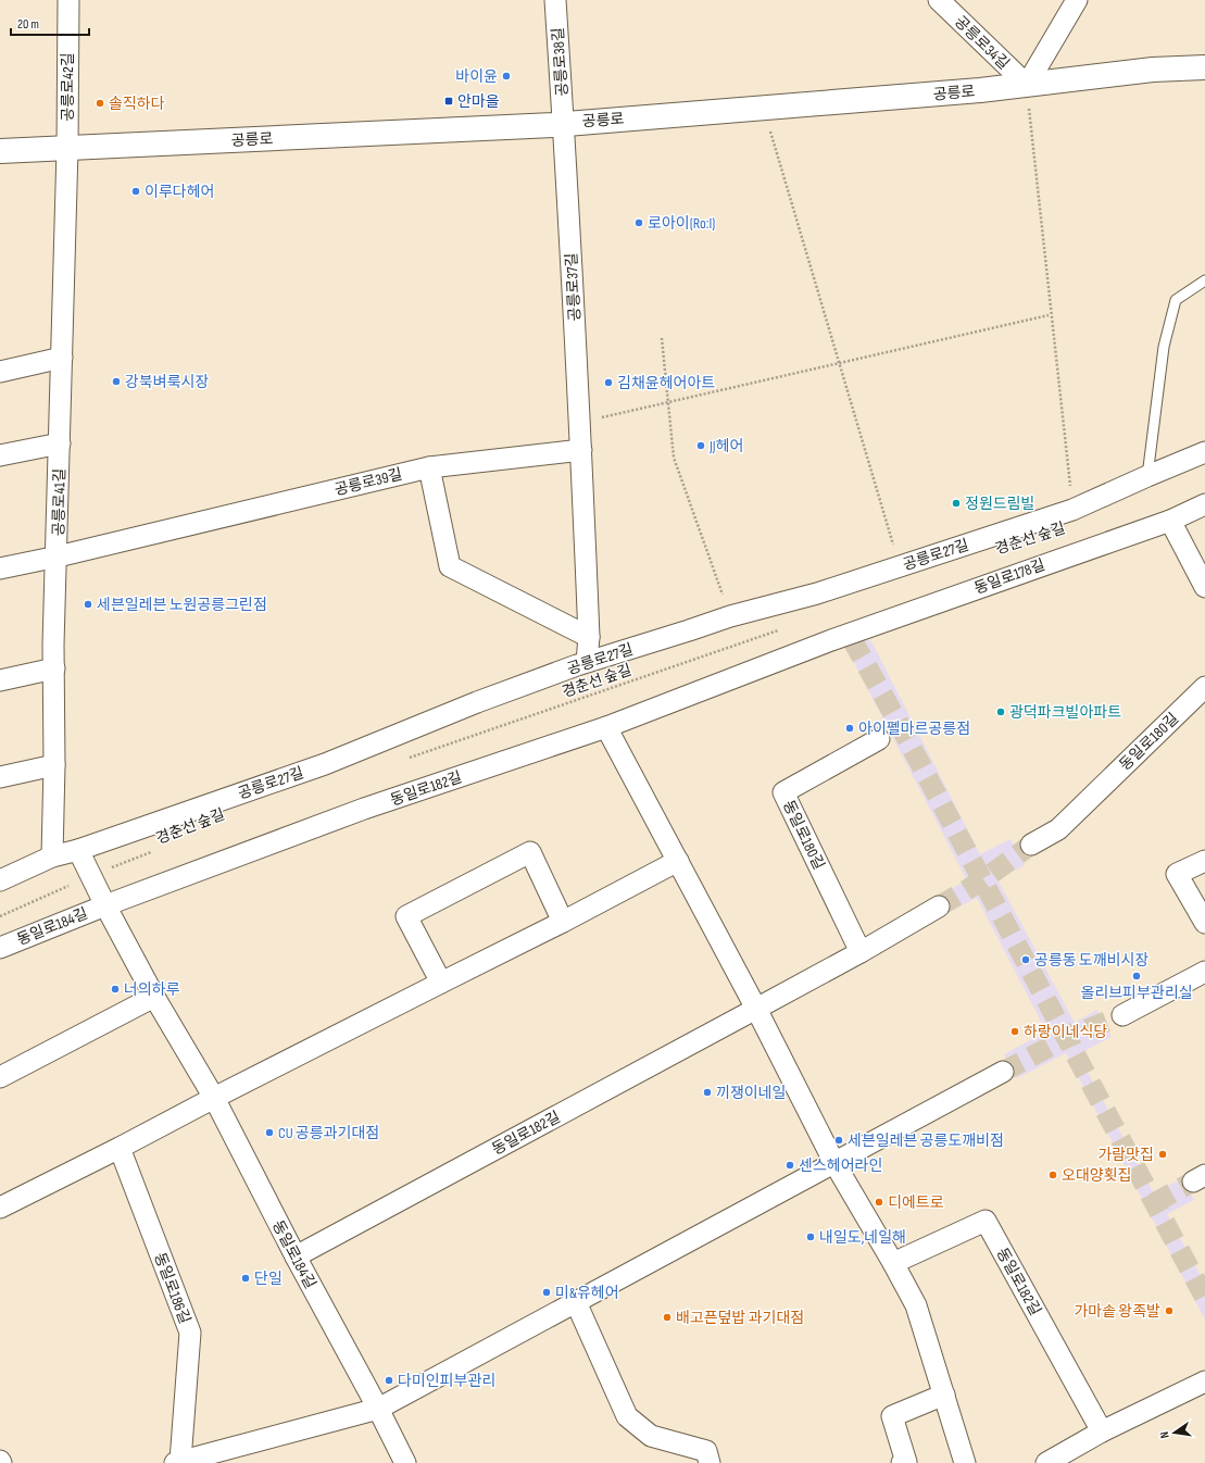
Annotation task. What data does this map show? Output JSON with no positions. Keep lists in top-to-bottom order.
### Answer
{
  "streets": {
    "street": [
      "공릉로34길",
      "공릉로38길",
      "공릉로42길",
      "공릉로",
      "공릉로37길",
      "공릉로39길",
      "공릉로41길",
      "공릉로27길",
      "동일로178길",
      "동일로180길",
      "동일로182길",
      "동일로184길",
      "동일로186길"
    ],
    "path": ["경춘선 숲길"]
  },
  "crossings": [
    ["공릉로34길", "공릉로"],
    ["공릉로38길", "공릉로"],
    ["공릉로38길", "공릉로37길"],
    ["공릉로42길", "공릉로"],
    ["공릉로42길", "공릉로41길"],
    ["공릉로", "공릉로37길"],
    ["공릉로", "공릉로41길"],
    ["공릉로37길", "공릉로27길"],
    ["공릉로39길", "공릉로41길"],
    ["공릉로41길", "공릉로27길"],
    ["경춘선 숲길", "동일로184길"],
    ["공릉로27길", "동일로184길"],
    ["동일로178길", "동일로182길"],
    ["동일로182길", "동일로184길"]
  ],
  "places": {
    "other": [
      "바이윤",
      "솔직하다",
      "이루다헤어",
      "로아이(Ro:I)",
      "강북벼룩시장",
      "김채윤헤어아트",
      "JJ헤어",
      "정원드림빌",
      "세븐일레븐 노원공릉그린점",
      "광덕파크빌아파트",
      "아이펠마르공릉점",
      "공릉동 도깨비시장",
      "올리브피부관리실",
      "너의하루",
      "하랑이네식당",
      "끼쟁이네일",
      "CU 공릉과기대점",
      "세븐일레븐 공릉도깨비점",
      "가람맛집",
      "센스헤어라인",
      "오대양횟집",
      "디에트로",
      "내일도,네일해",
      "단일",
      "미&유헤어",
      "가마솥 왕족발",
      "배고픈덮밥 과기대점",
      "다미인피부관리"
    ],
    "transit": ["안마을"]
  },
  "scale_bar": "20 m",
  "north": "left"
}
